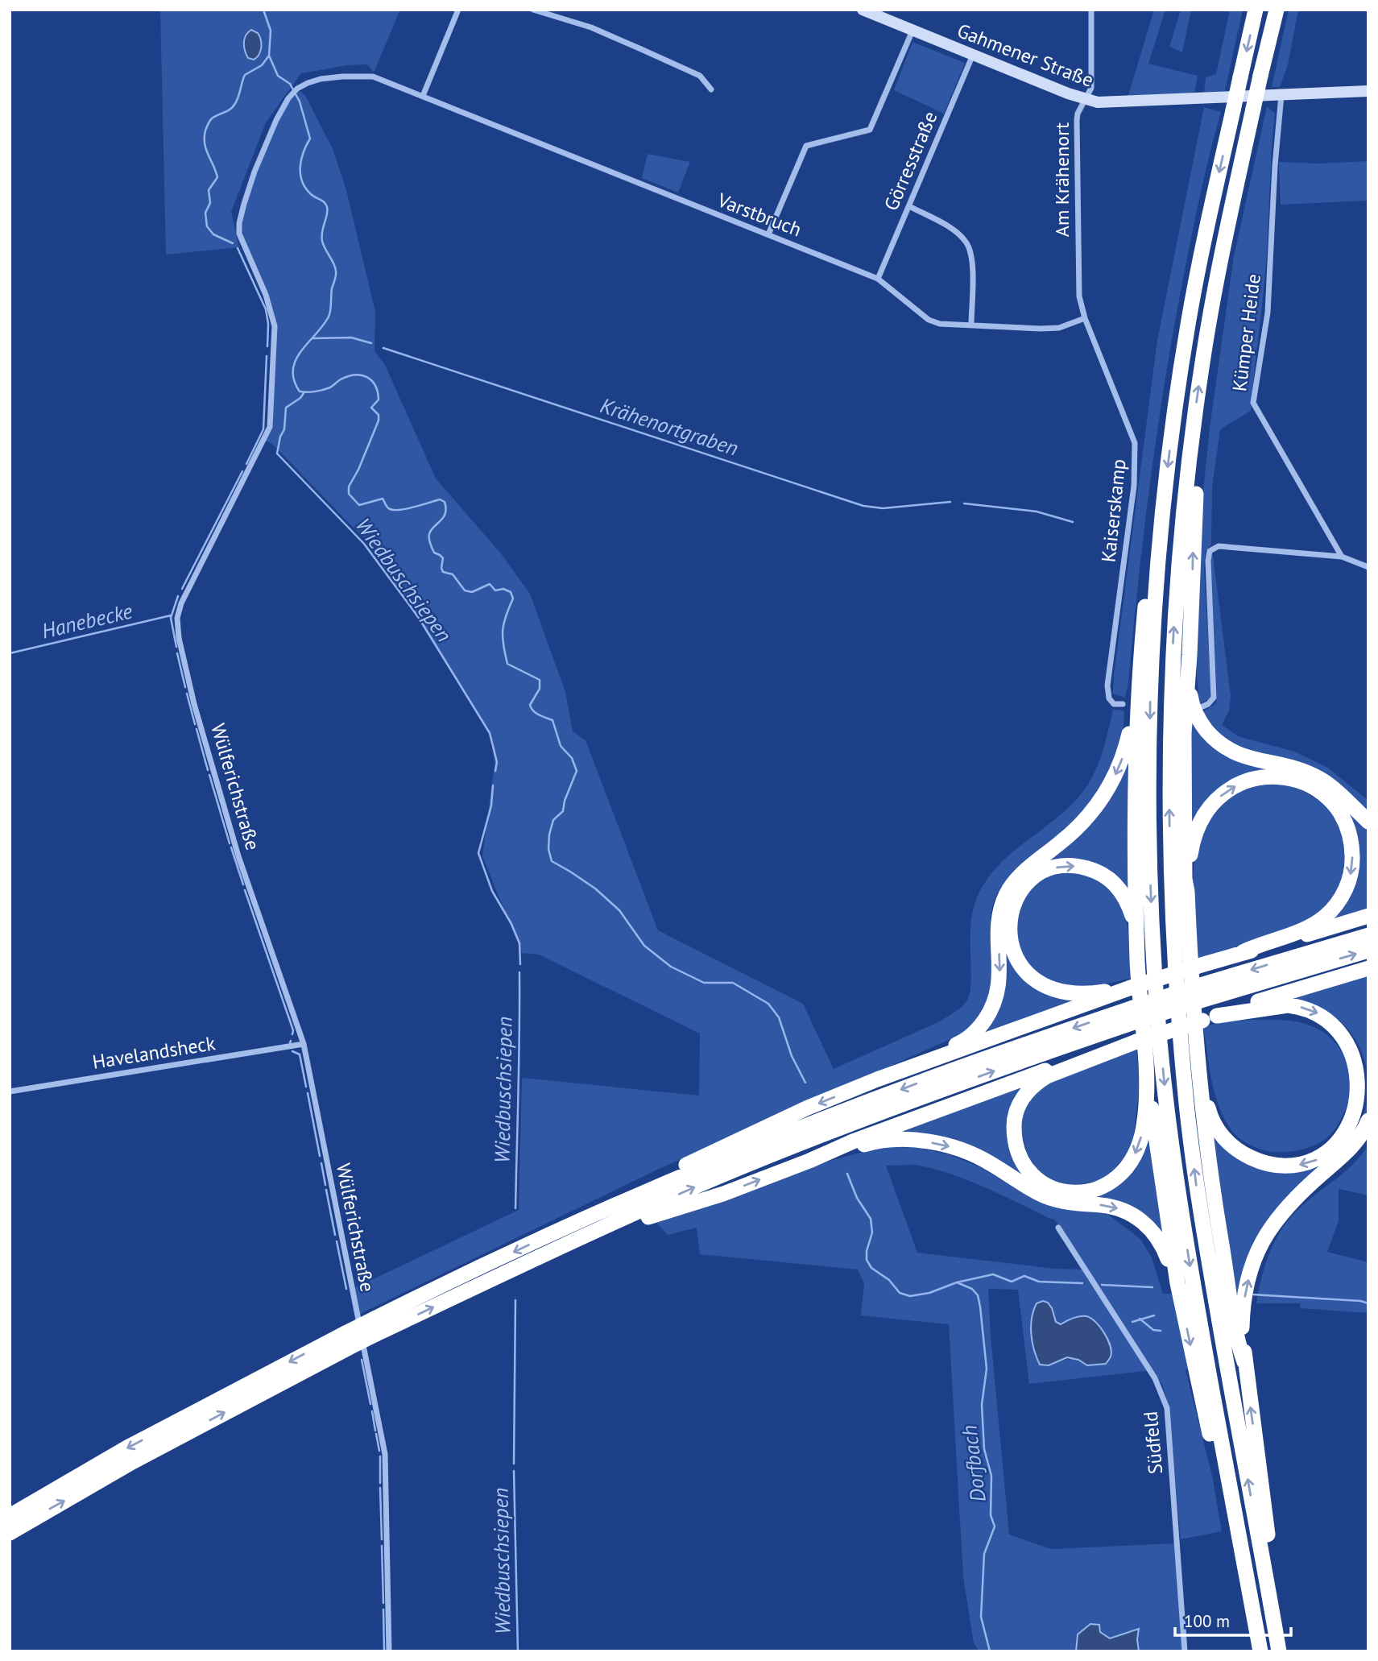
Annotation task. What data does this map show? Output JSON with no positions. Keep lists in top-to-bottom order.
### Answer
{
  "streets": {
    "main road": ["Gahmener Straße"],
    "street": [
      "Görresstraße",
      "Am Krähenort",
      "Varstbruch",
      "Kümper Heide",
      "Kaiserskamp",
      "Wülferichstraße",
      "Havelandsheck",
      "Südfeld"
    ]
  },
  "crossings": [
    ["Gahmener Straße", "Görresstraße"],
    ["Gahmener Straße", "Am Krähenort"],
    ["Gahmener Straße", "Kümper Heide"],
    ["Görresstraße", "Varstbruch"],
    ["Am Krähenort", "Varstbruch"],
    ["Am Krähenort", "Kaiserskamp"],
    ["Varstbruch", "Kaiserskamp"],
    ["Varstbruch", "Wülferichstraße"],
    ["Wülferichstraße", "Havelandsheck"]
  ],
  "water": [
    "Krähenortgraben",
    "Wiedbuschsiepen",
    "Hanebecke",
    "Dorfbach"
  ],
  "scale_bar": "100 m"
}
